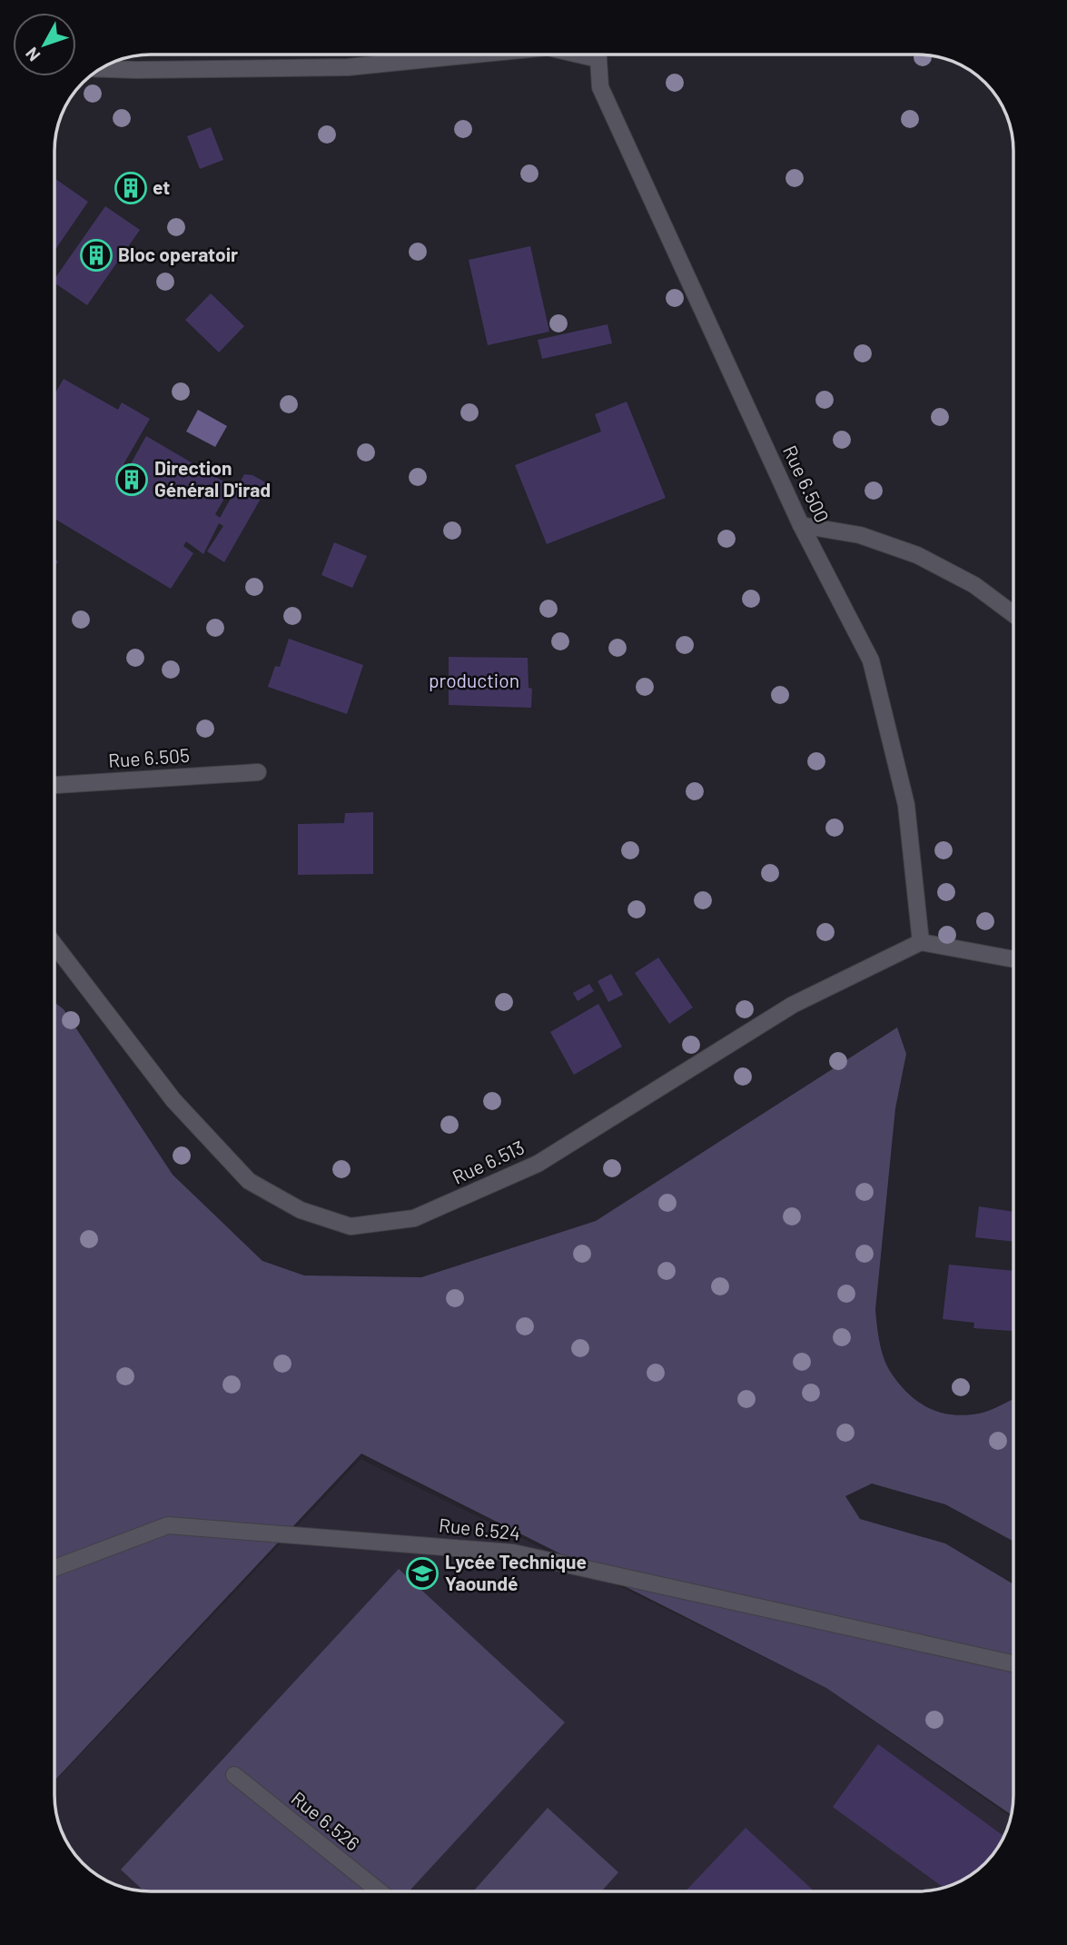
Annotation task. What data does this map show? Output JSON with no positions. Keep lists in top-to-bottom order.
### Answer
{
  "streets": {
    "street": [
      "Rue 6.500",
      "Rue 6.505",
      "Rue 6.513",
      "Rue 6.524",
      "Rue 6.526"
    ]
  },
  "crossings": [
    ["Rue 6.500", "Rue 6.513"]
  ],
  "parks": ["production"],
  "places": {
    "building": ["et", "Bloc operatoir", "Direction Général D'irad"],
    "school or university": ["Lycée Technique Yaoundé"]
  },
  "north": "bottom left"
}
